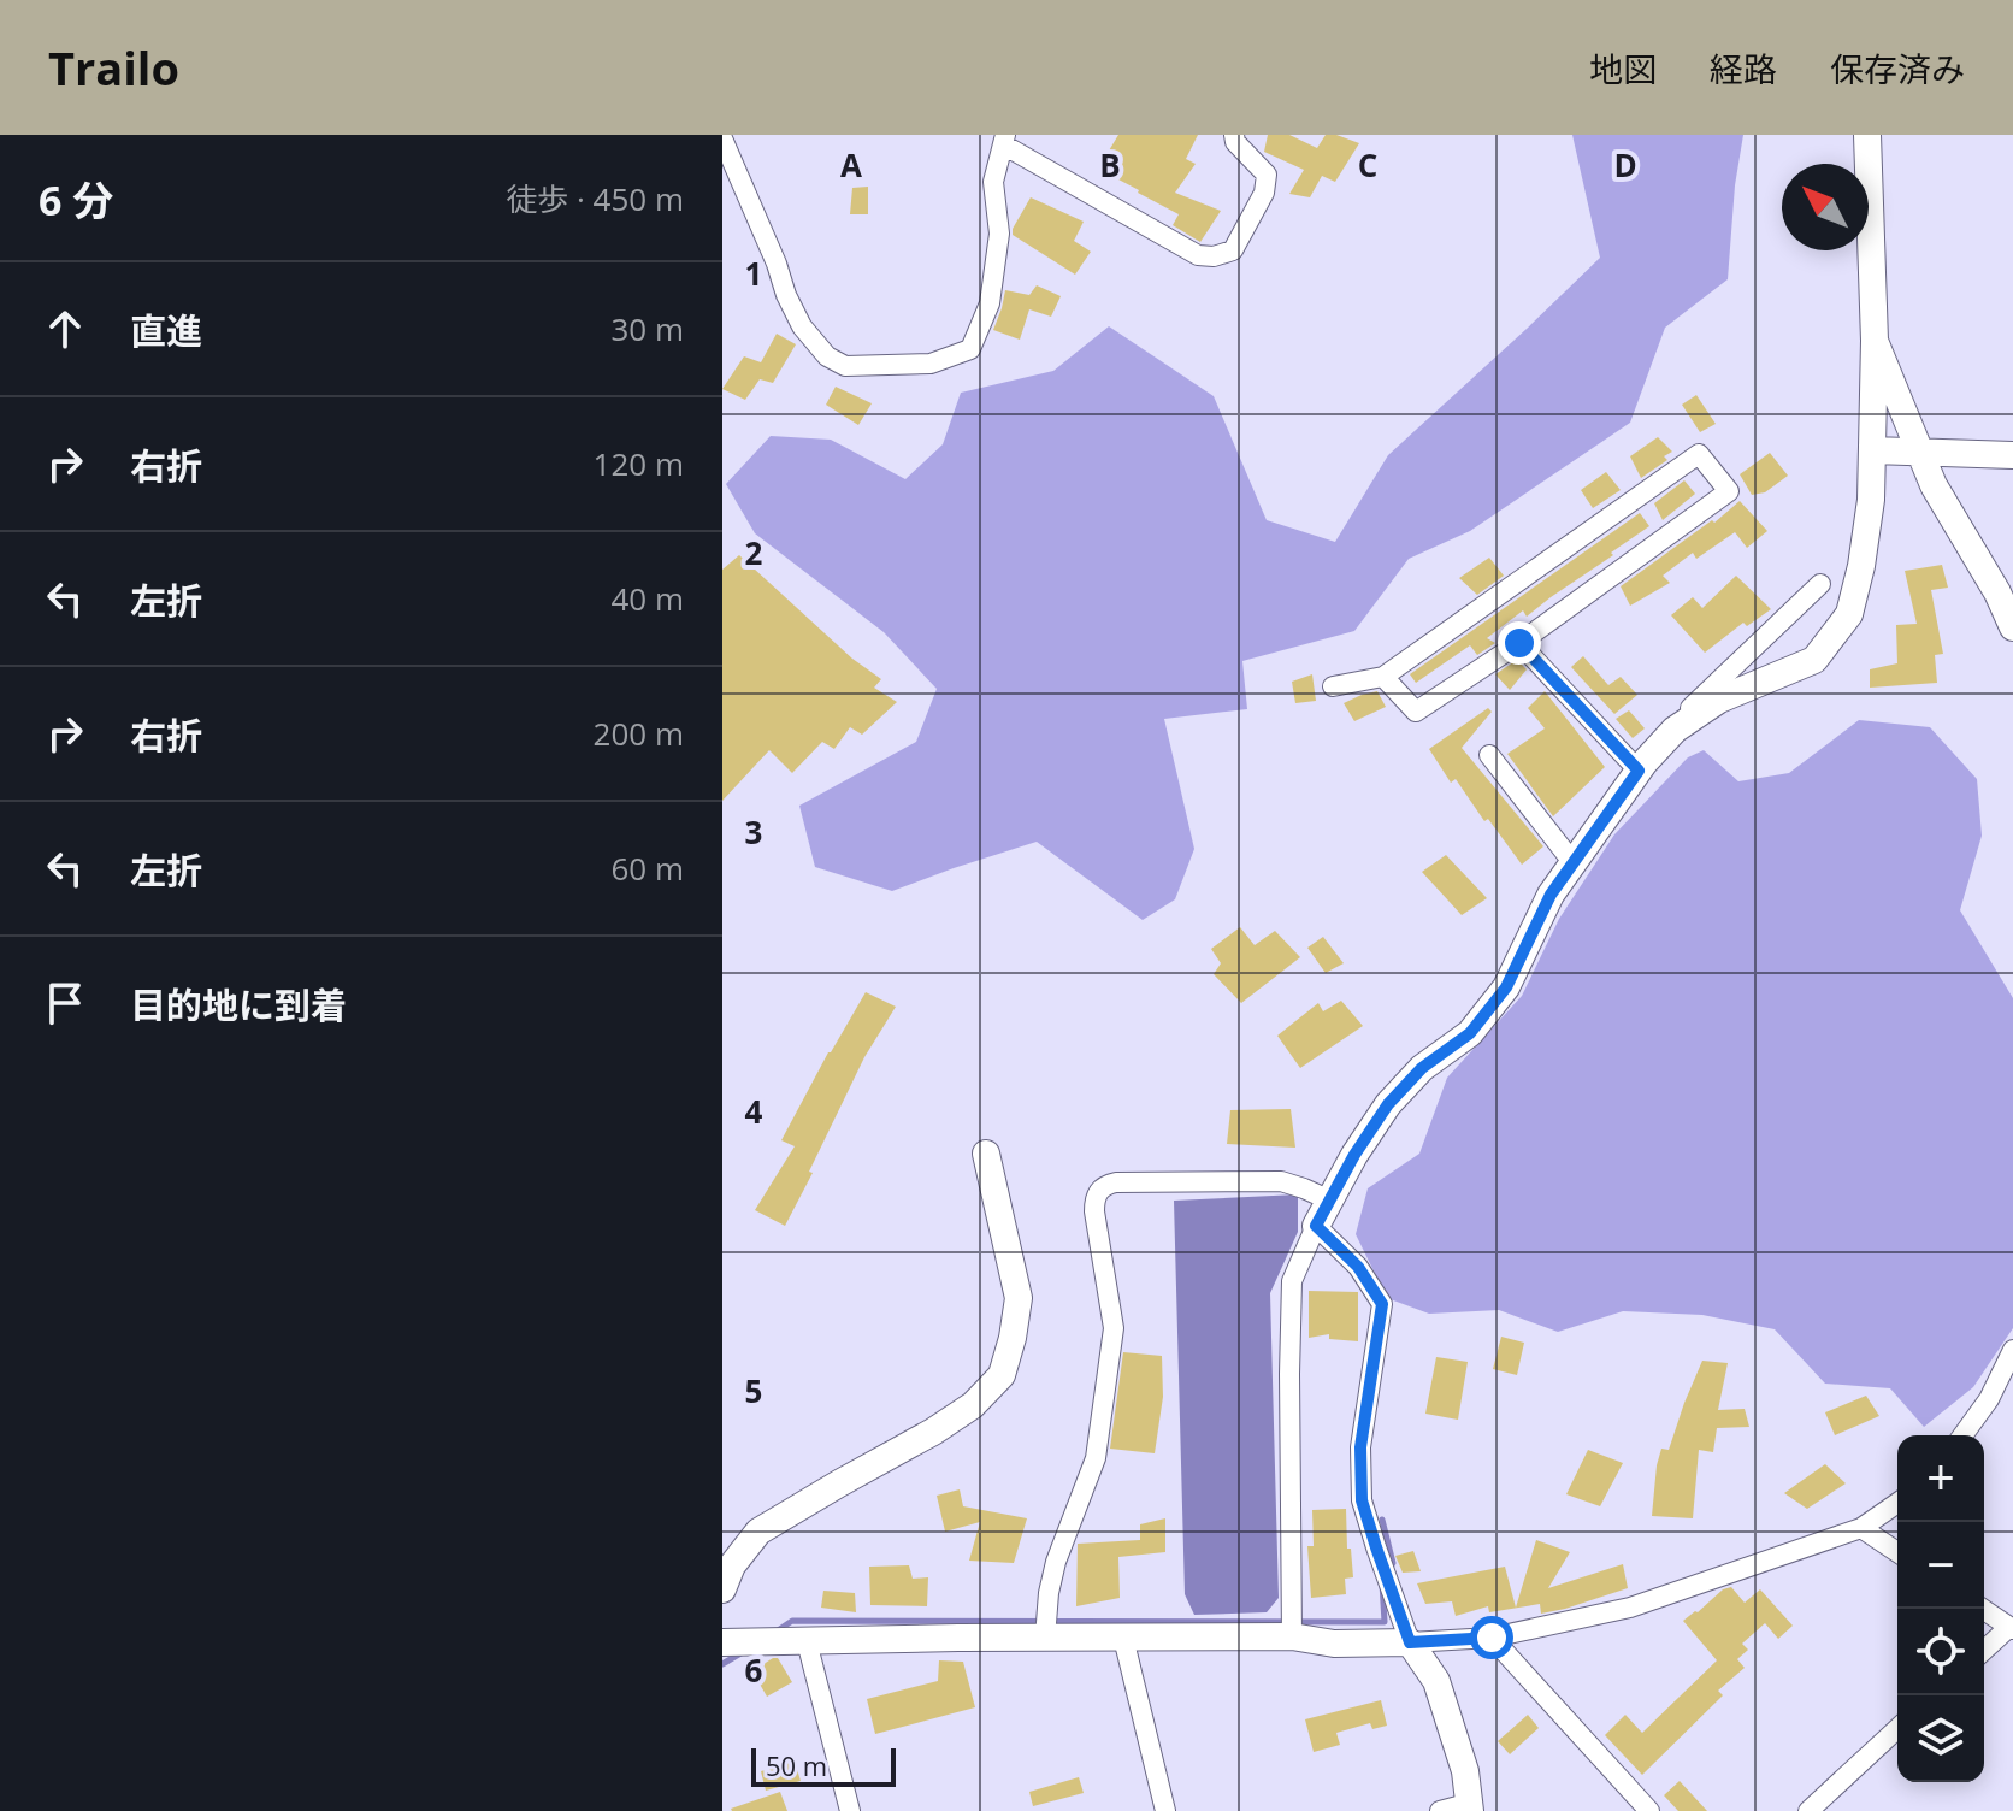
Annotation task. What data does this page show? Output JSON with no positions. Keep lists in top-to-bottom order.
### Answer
{
  "scale_bar": "50 m",
  "north": "top left",
  "page": {
    "header": "Trailo",
    "nav": ["地図", "経路", "保存済み"],
    "heading": ["6 分", "徒歩 · 450 m"],
    "list": [
      ["直進", "30 m"],
      ["右折", "120 m"],
      ["左折", "40 m"],
      ["右折", "200 m"],
      ["左折", "60 m"],
      "目的地に到着"
    ],
    "map_buttons": ["+", "−"],
    "scale": "50 m"
  },
  "grid": {
    "columns": [
      "A",
      "B",
      "C",
      "D"
    ],
    "rows": [
      "1",
      "2",
      "3",
      "4",
      "5",
      "6"
    ]
  }
}
